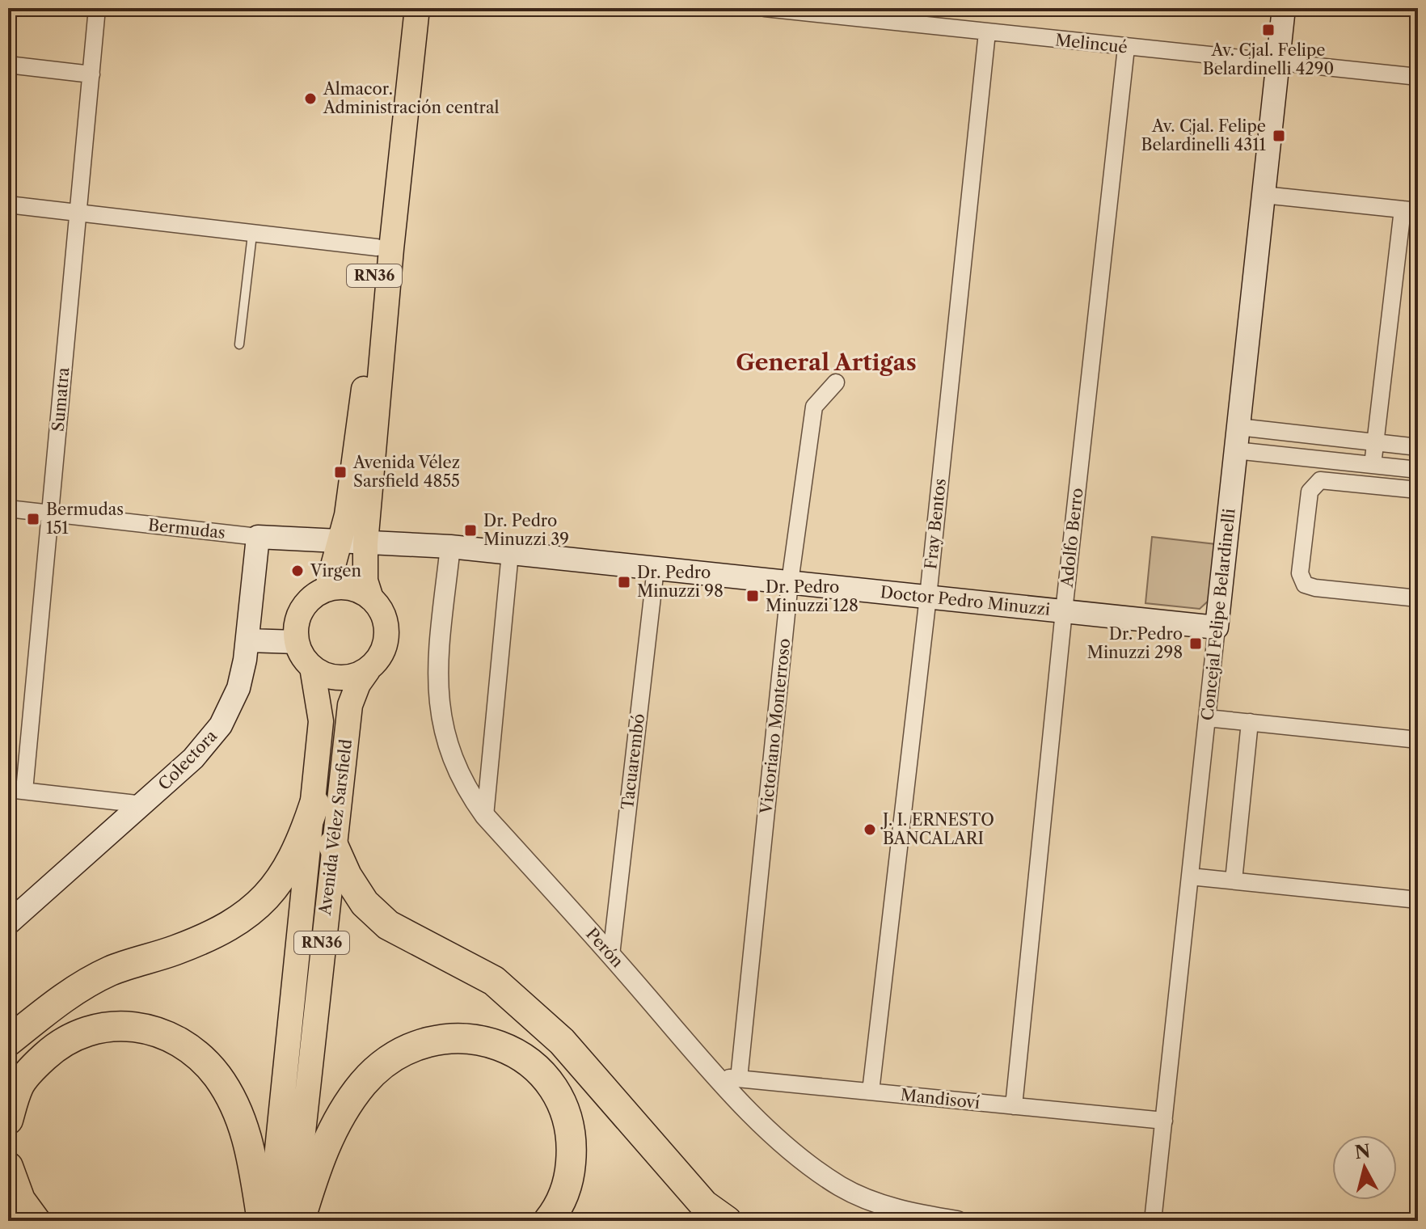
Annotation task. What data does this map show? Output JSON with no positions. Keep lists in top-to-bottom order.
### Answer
{
  "streets": {
    "main road": [
      "RN36",
      "Bermudas",
      "Doctor Pedro Minuzzi",
      "Concejal Felipe Belardinelli",
      "Colectora",
      "Avenida Vélez Sarsfield"
    ],
    "street": [
      "Melincué",
      "Sumatra",
      "Fray Bentos",
      "Adolfo Berro",
      "Victoriano Monterroso",
      "Tacuarembó",
      "Perón",
      "Mandisoví"
    ]
  },
  "crossings": [
    ["Melincué", "Fray Bentos"],
    ["Melincué", "Adolfo Berro"],
    ["Melincué", "Concejal Felipe Belardinelli"],
    ["RN36", "Bermudas"],
    ["RN36", "Doctor Pedro Minuzzi"],
    ["RN36", "Avenida Vélez Sarsfield"],
    ["Sumatra", "Bermudas"],
    ["Fray Bentos", "Doctor Pedro Minuzzi"],
    ["Fray Bentos", "Mandisoví"],
    ["Bermudas", "Doctor Pedro Minuzzi"],
    ["Bermudas", "Colectora"],
    ["Adolfo Berro", "Doctor Pedro Minuzzi"],
    ["Adolfo Berro", "Mandisoví"],
    ["Doctor Pedro Minuzzi", "Concejal Felipe Belardinelli"],
    ["Doctor Pedro Minuzzi", "Victoriano Monterroso"],
    ["Doctor Pedro Minuzzi", "Tacuarembó"],
    ["Doctor Pedro Minuzzi", "Perón"],
    ["Concejal Felipe Belardinelli", "Mandisoví"],
    ["Victoriano Monterroso", "Mandisoví"],
    ["Tacuarembó", "Perón"],
    ["Perón", "Mandisoví"]
  ],
  "districts": ["General Artigas"],
  "places": {
    "transit": [
      "Av. Cjal. Felipe Belardinelli 4290",
      "Av. Cjal. Felipe Belardinelli 4311",
      "Avenida Vélez Sarsfield 4855",
      "Bermudas 151",
      "Dr. Pedro Minuzzi 39",
      "Dr. Pedro Minuzzi 98",
      "Dr. Pedro Minuzzi 128",
      "Dr. Pedro Minuzzi 298"
    ],
    "other": ["Almacor. Administración central", "Virgen", "J. I. ERNESTO BANCALARI"]
  },
  "north": "top"
}
